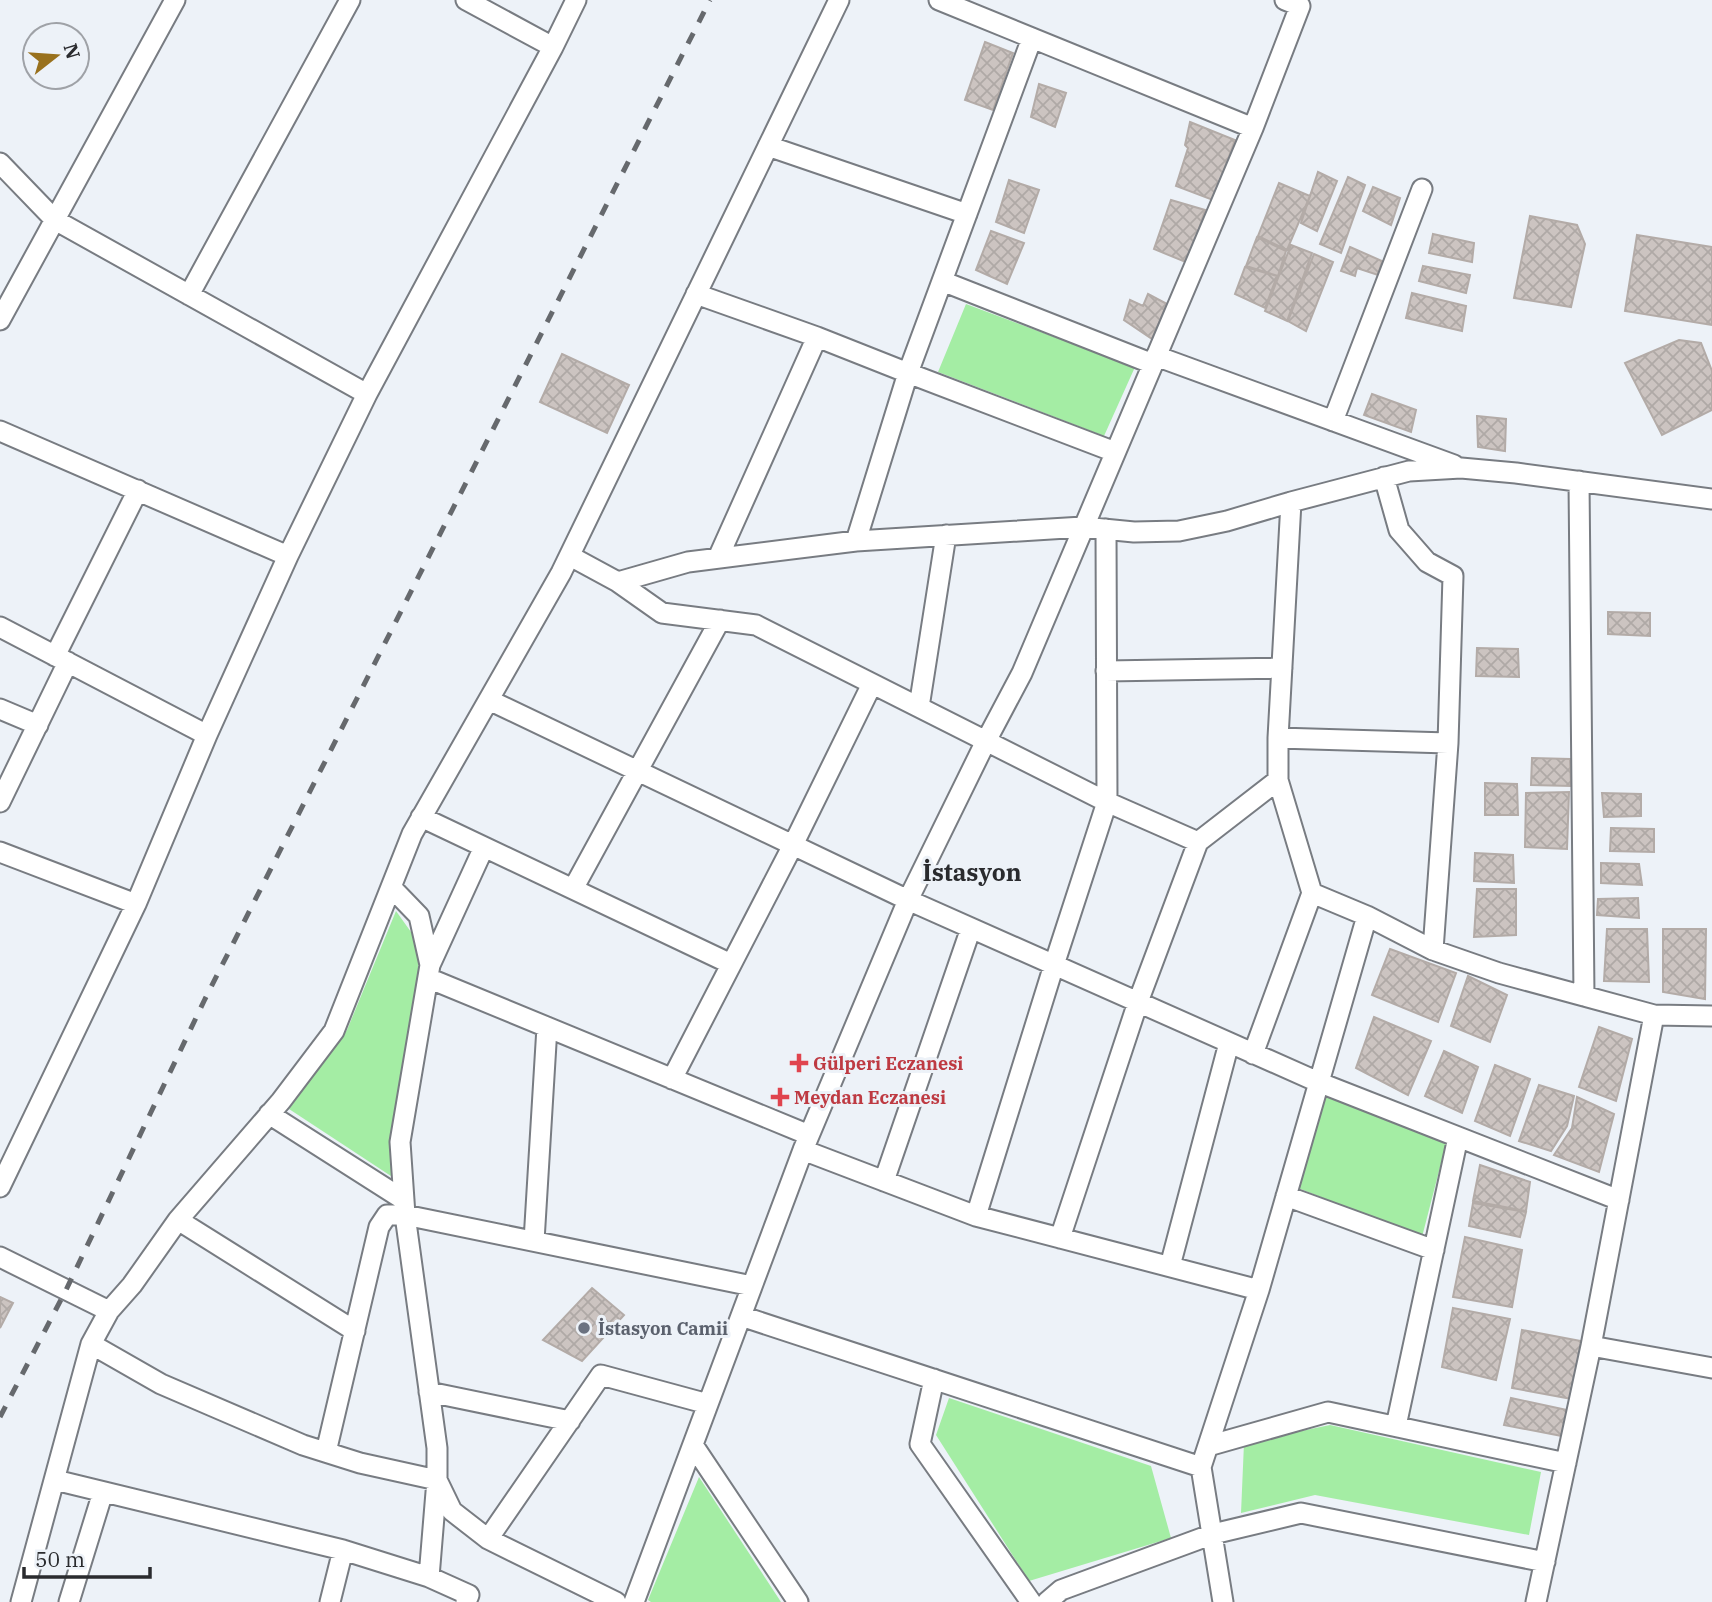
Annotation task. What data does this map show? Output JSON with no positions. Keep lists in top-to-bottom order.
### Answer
{
  "districts": ["İstasyon"],
  "places": {
    "health": ["Gülperi Eczanesi", "Meydan Eczanesi"],
    "other": ["İstasyon Camii"]
  },
  "scale_bar": "50 m",
  "north": "right"
}
